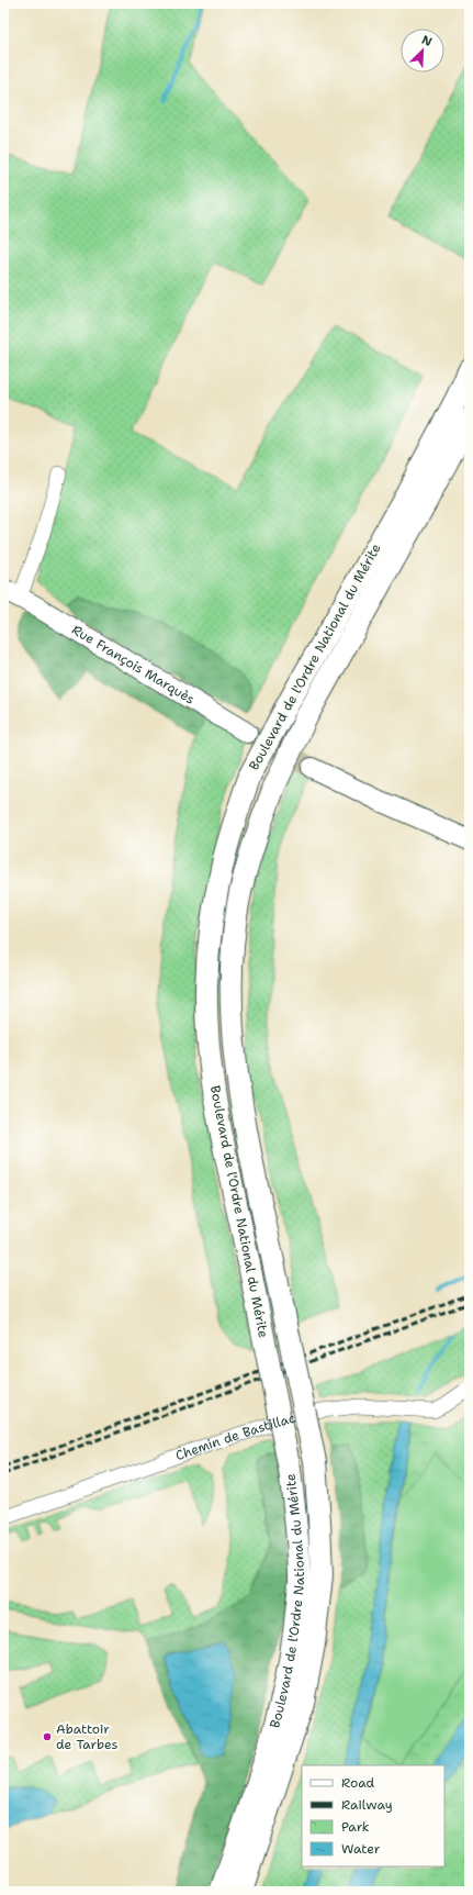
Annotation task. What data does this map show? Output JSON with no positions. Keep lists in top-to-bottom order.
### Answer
{
  "streets": {
    "main road": ["Boulevard de l'Ordre National du Mérite"],
    "street": ["Rue François Marquès", "Chemin de Bastillac"]
  },
  "places": ["Abattoir de Tarbes"],
  "legend": [
    "Road",
    "Railway",
    "Park",
    "Water"
  ],
  "north": "top right"
}
